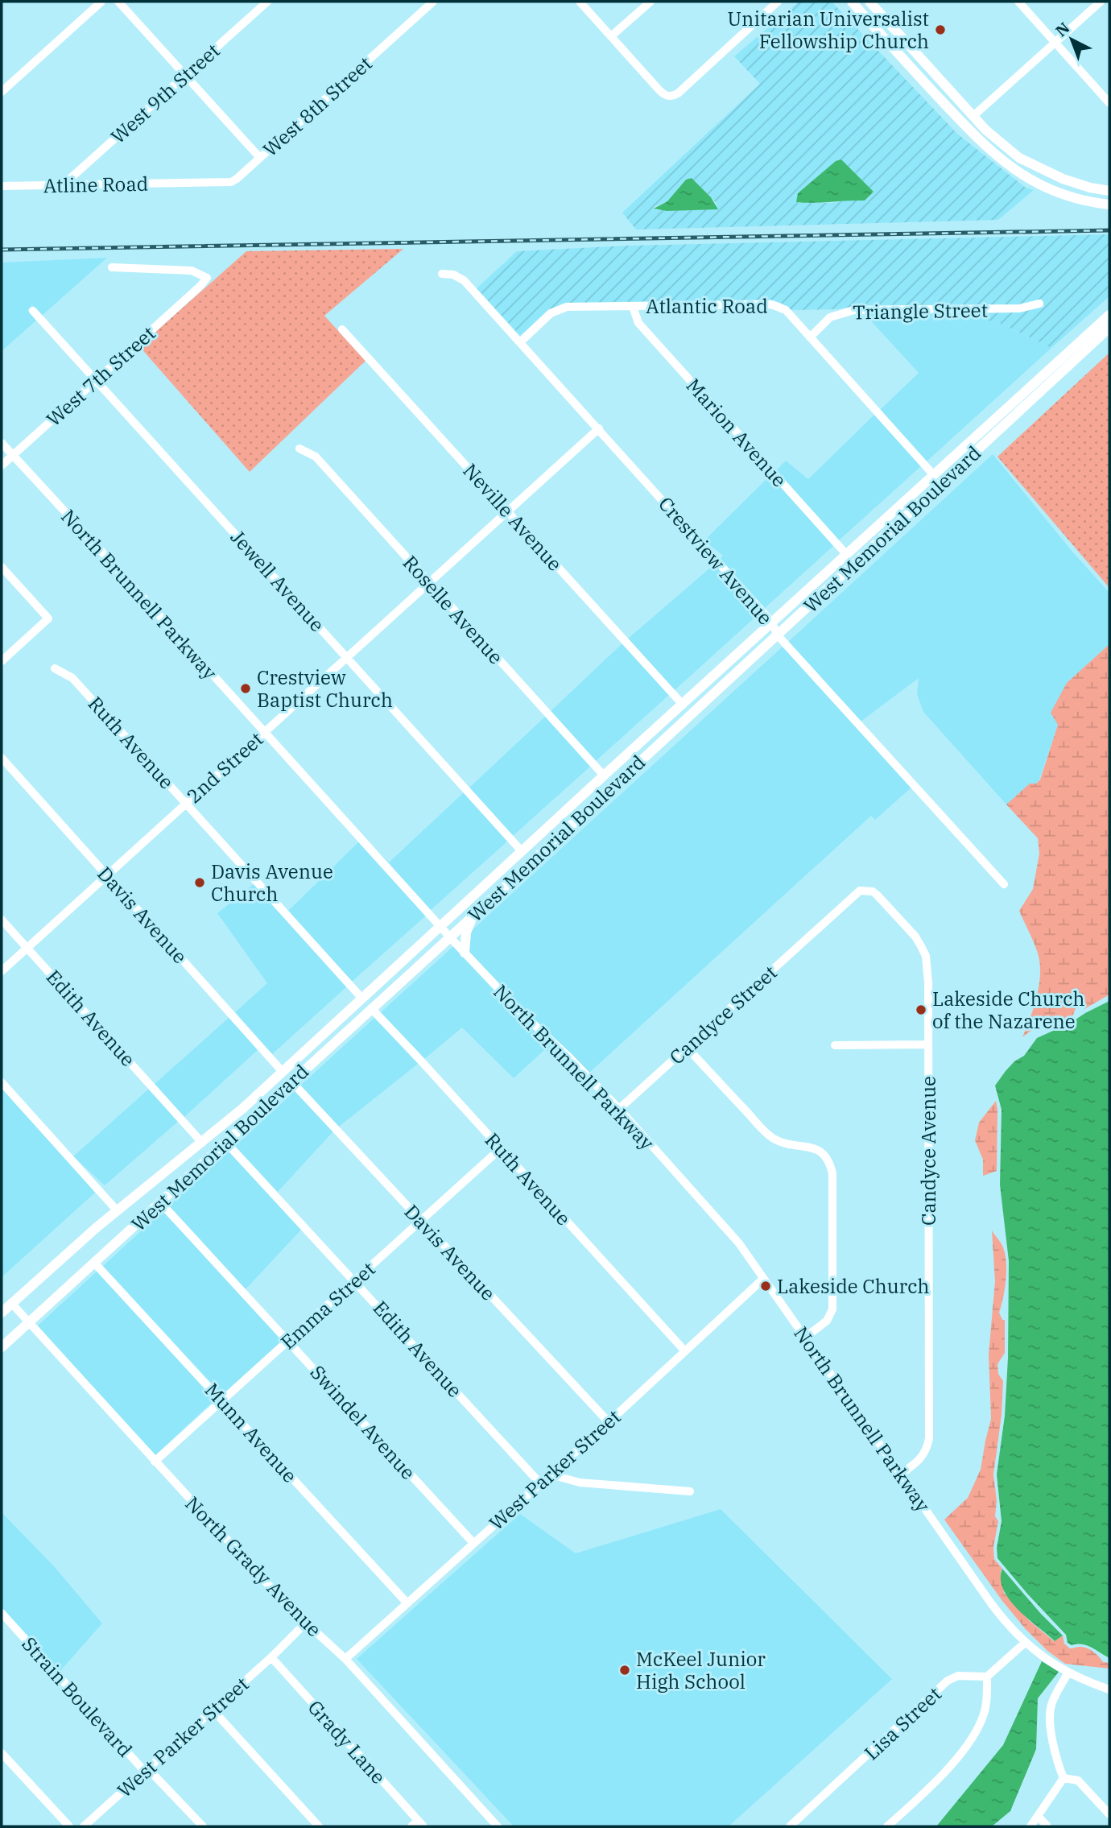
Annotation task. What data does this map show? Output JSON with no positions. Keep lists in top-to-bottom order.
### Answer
{
  "streets": {
    "main road": ["West Memorial Boulevard"],
    "street": [
      "West 9th Street",
      "West 8th Street",
      "Atline Road",
      "Atlantic Road",
      "Triangle Street",
      "West 7th Street",
      "Marion Avenue",
      "Neville Avenue",
      "Crestview Avenue",
      "Jewell Avenue",
      "North Brunnell Parkway",
      "Roselle Avenue",
      "Ruth Avenue",
      "2nd Street",
      "Davis Avenue",
      "Candyce Street",
      "Edith Avenue",
      "Candyce Avenue",
      "Emma Street",
      "Swindel Avenue",
      "Munn Avenue",
      "West Parker Street",
      "North Grady Avenue",
      "Strain Boulevard",
      "Lisa Street",
      "Grady Lane"
    ]
  },
  "crossings": [
    ["West 9th Street", "Atline Road"],
    ["West 8th Street", "Atline Road"],
    ["Atlantic Road", "Triangle Street"],
    ["Atlantic Road", "Marion Avenue"],
    ["Atlantic Road", "West Memorial Boulevard"],
    ["Atlantic Road", "Crestview Avenue"],
    ["West 7th Street", "Jewell Avenue"],
    ["West 7th Street", "North Brunnell Parkway"],
    ["Marion Avenue", "West Memorial Boulevard"],
    ["Neville Avenue", "West Memorial Boulevard"],
    ["Neville Avenue", "2nd Street"],
    ["West Memorial Boulevard", "Crestview Avenue"],
    ["West Memorial Boulevard", "Jewell Avenue"],
    ["West Memorial Boulevard", "North Brunnell Parkway"],
    ["West Memorial Boulevard", "Roselle Avenue"],
    ["West Memorial Boulevard", "Ruth Avenue"],
    ["West Memorial Boulevard", "Davis Avenue"],
    ["West Memorial Boulevard", "Edith Avenue"],
    ["West Memorial Boulevard", "Swindel Avenue"],
    ["West Memorial Boulevard", "Munn Avenue"],
    ["West Memorial Boulevard", "North Grady Avenue"],
    ["Crestview Avenue", "2nd Street"],
    ["Jewell Avenue", "2nd Street"],
    ["North Brunnell Parkway", "2nd Street"],
    ["North Brunnell Parkway", "Candyce Street"],
    ["North Brunnell Parkway", "Candyce Avenue"],
    ["North Brunnell Parkway", "West Parker Street"],
    ["Roselle Avenue", "2nd Street"],
    ["Ruth Avenue", "2nd Street"],
    ["Ruth Avenue", "Emma Street"],
    ["Ruth Avenue", "West Parker Street"],
    ["2nd Street", "Davis Avenue"],
    ["2nd Street", "Edith Avenue"],
    ["Davis Avenue", "Emma Street"],
    ["Davis Avenue", "West Parker Street"],
    ["Candyce Street", "Candyce Avenue"],
    ["Edith Avenue", "Emma Street"],
    ["Edith Avenue", "West Parker Street"],
    ["Emma Street", "Swindel Avenue"],
    ["Emma Street", "Munn Avenue"],
    ["Emma Street", "North Grady Avenue"],
    ["Swindel Avenue", "West Parker Street"],
    ["Munn Avenue", "West Parker Street"],
    ["West Parker Street", "North Grady Avenue"],
    ["West Parker Street", "Strain Boulevard"],
    ["West Parker Street", "Grady Lane"]
  ],
  "places": [
    "Unitarian Universalist Fellowship Church",
    "Crestview Baptist Church",
    "Davis Avenue Church",
    "Lakeside Church of the Nazarene",
    "Lakeside Church",
    "McKeel Junior High School"
  ],
  "north": "top left"
}
